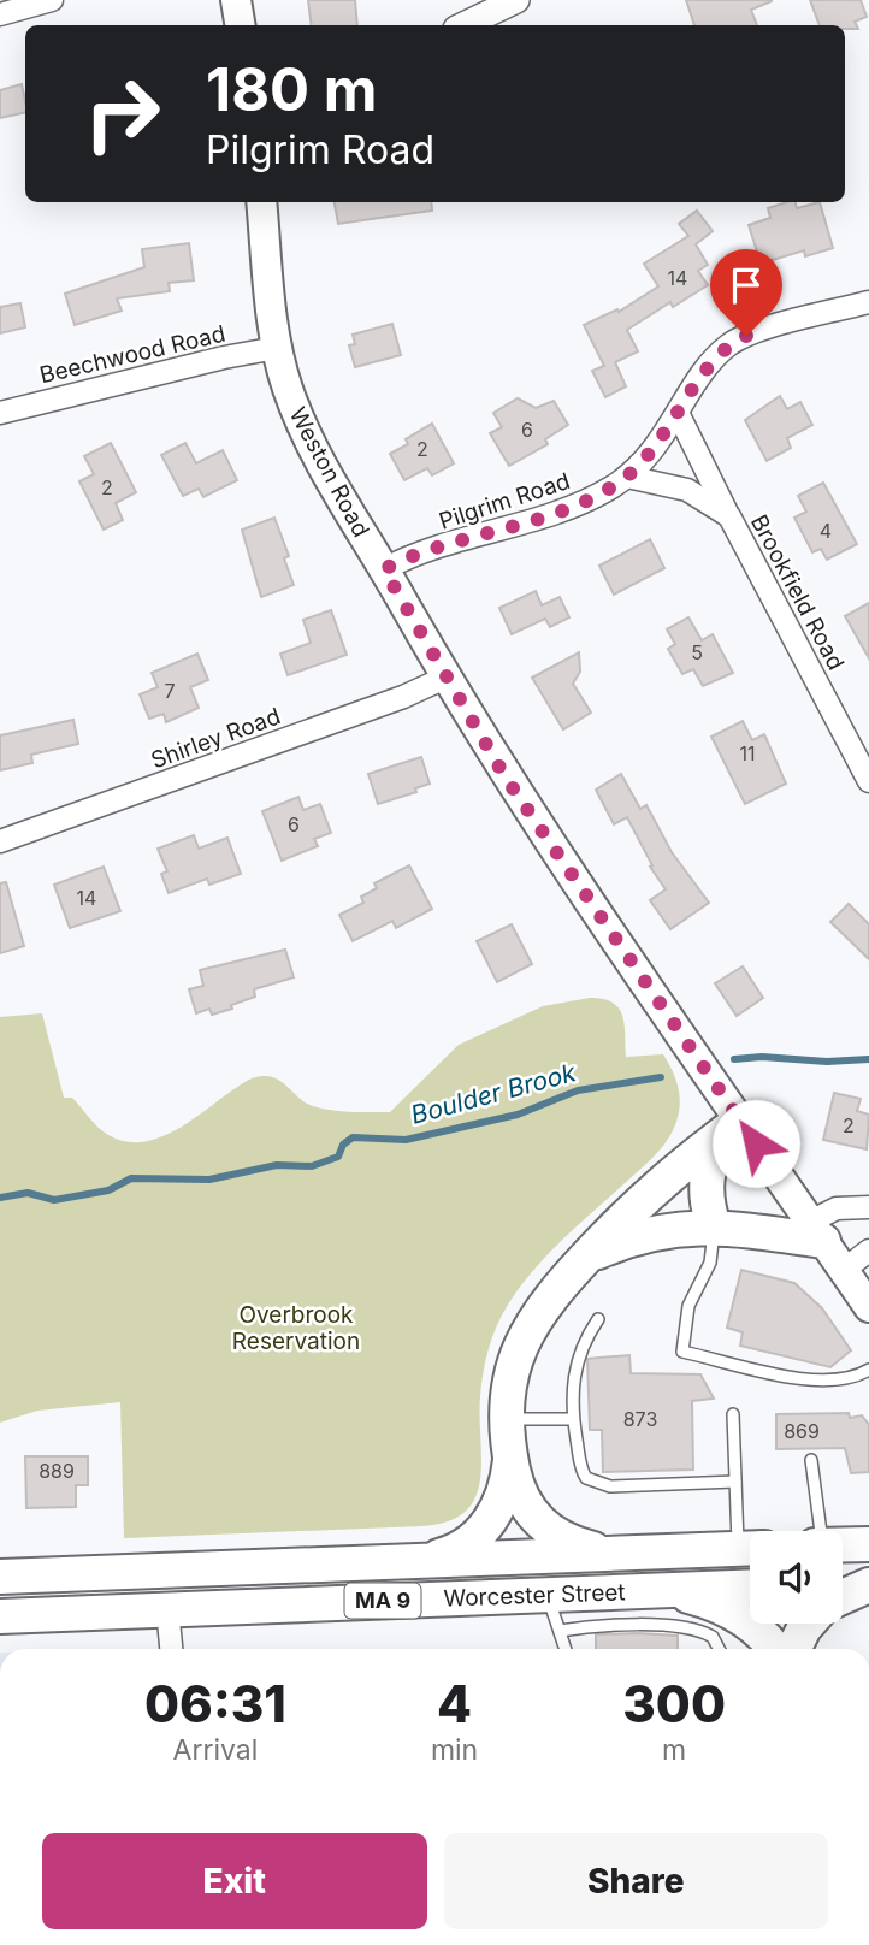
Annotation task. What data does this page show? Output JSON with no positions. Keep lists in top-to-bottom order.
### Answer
{
  "streets": {
    "highway": ["Worcester Street", "MA 9"],
    "main road": ["Weston Road"],
    "street": [
      "Beechwood Road",
      "Pilgrim Road",
      "Brookfield Road",
      "Shirley Road"
    ]
  },
  "crossings": [
    ["Beechwood Road", "Weston Road"],
    ["Weston Road", "Pilgrim Road"],
    ["Weston Road", "Shirley Road"],
    ["Pilgrim Road", "Brookfield Road"]
  ],
  "water": ["Boulder Brook"],
  "parks": ["Overbrook Reservation"],
  "house_numbers": [
    "14",
    "6",
    "2",
    "2",
    "4",
    "5",
    "7",
    "11",
    "6",
    "14",
    "2",
    "873",
    "869",
    "889"
  ],
  "page": {
    "turn": ["180 m", "Pilgrim Road"],
    "eta": [
      "06:31",
      "Arrival",
      "4",
      "min",
      "300",
      "m"
    ],
    "buttons": ["Exit", "Share"]
  }
}
